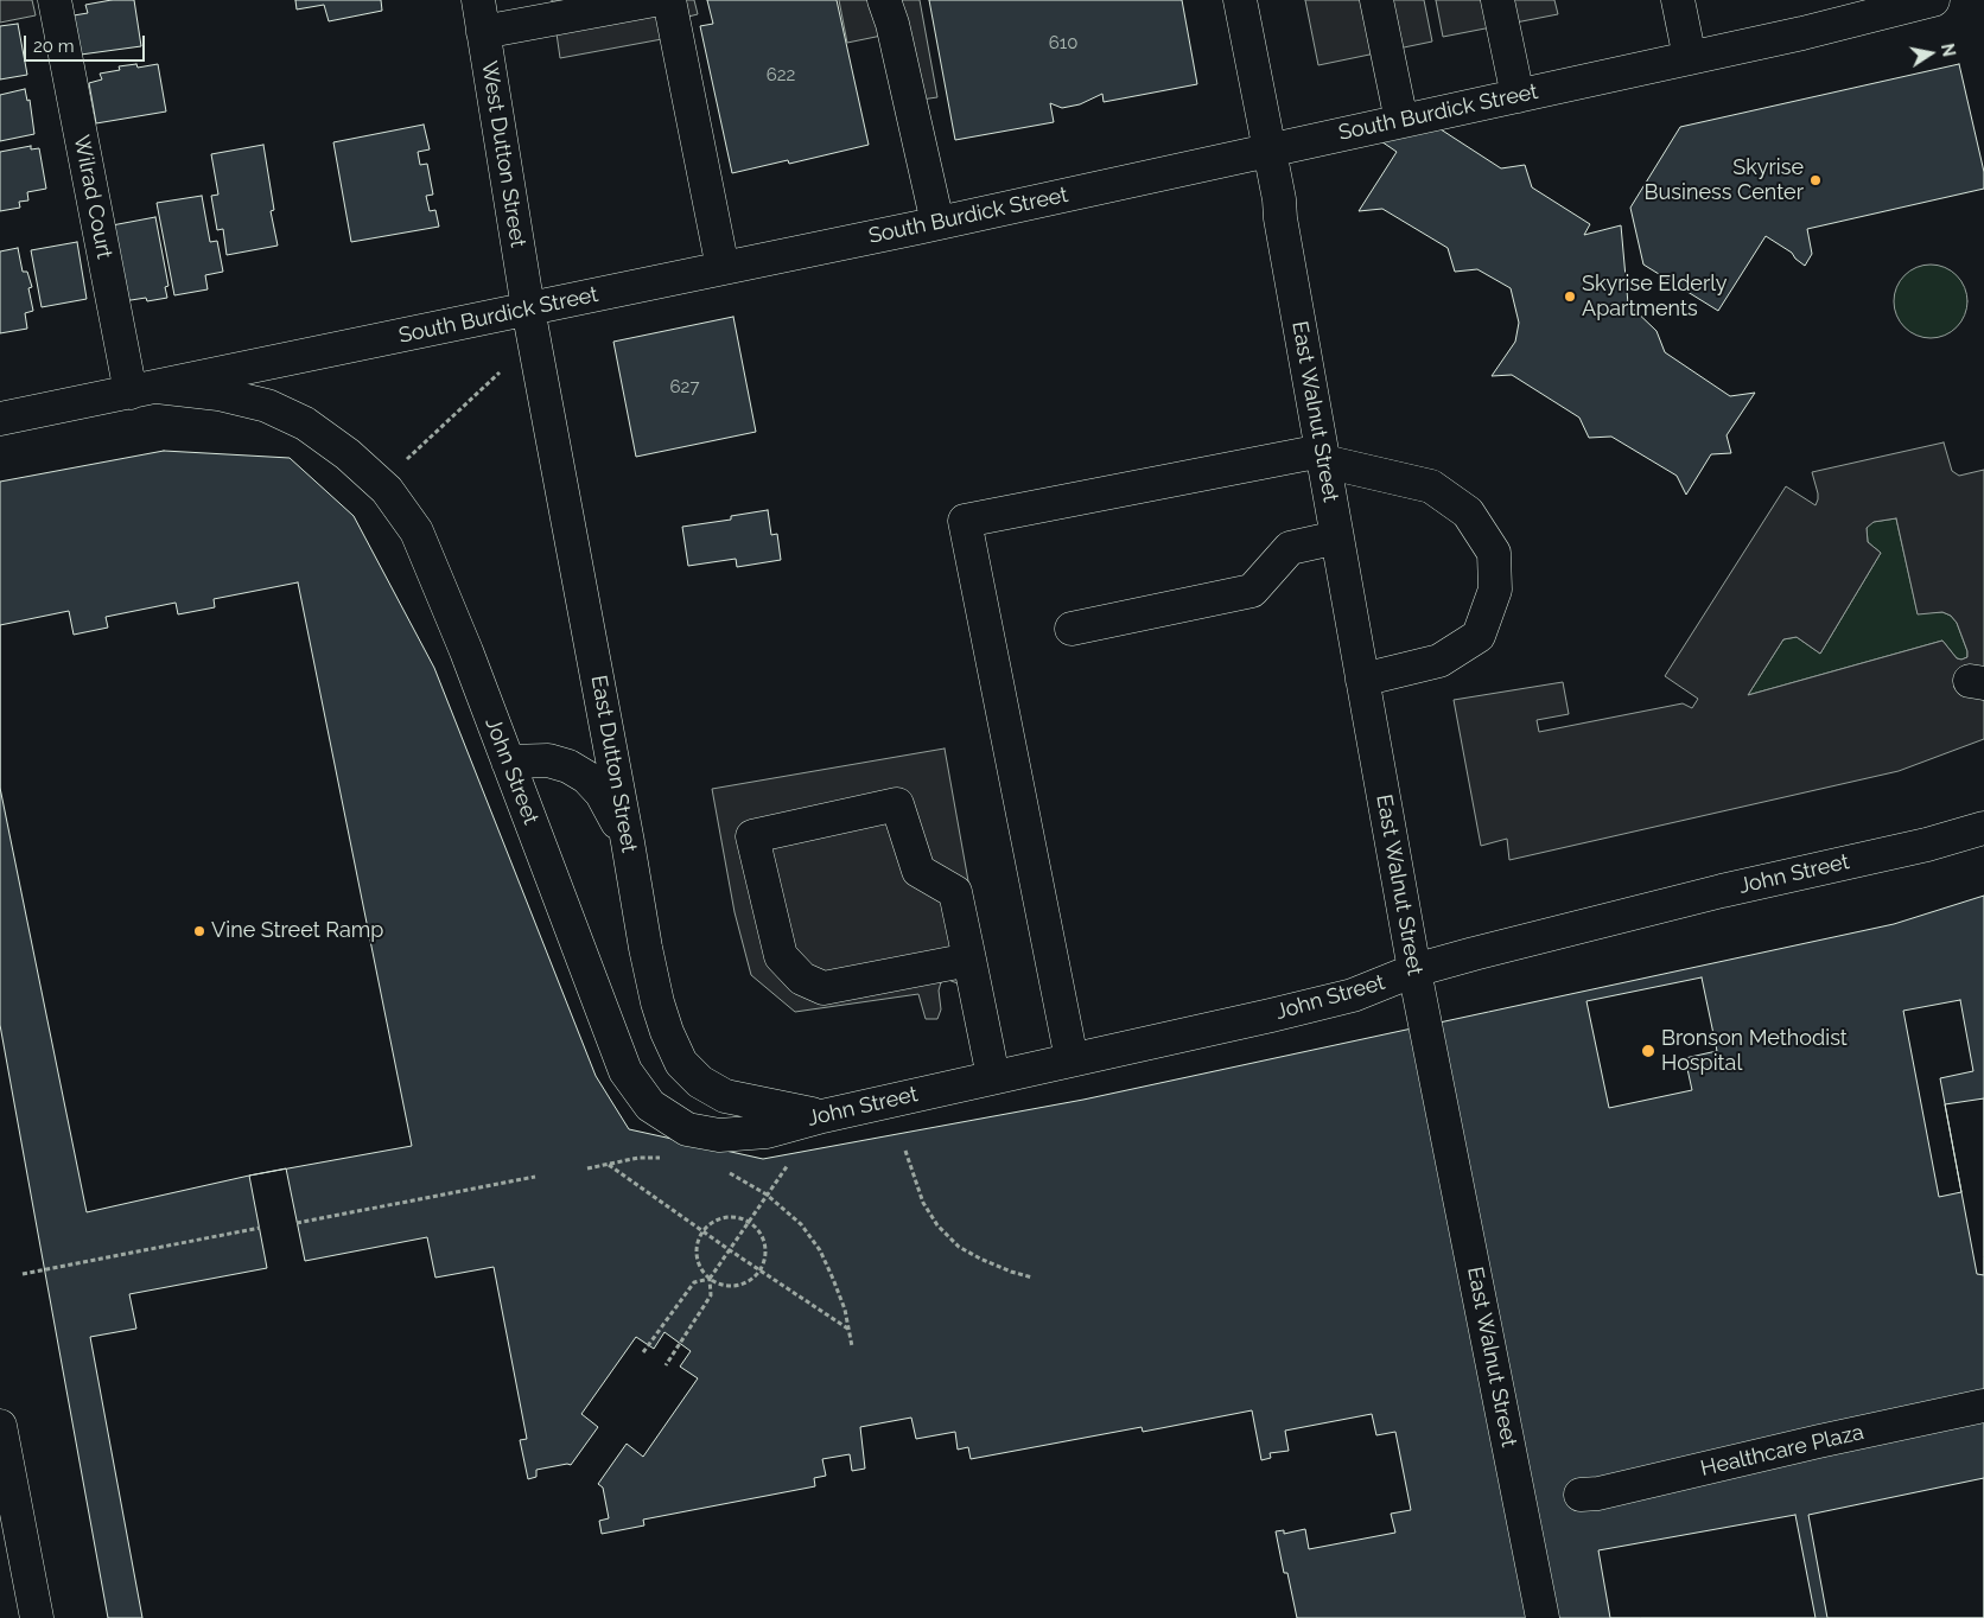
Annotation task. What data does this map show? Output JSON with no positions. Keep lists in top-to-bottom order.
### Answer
{
  "streets": {
    "street": [
      "South Burdick Street",
      "West Dutton Street",
      "Wilrad Court",
      "East Walnut Street",
      "East Dutton Street",
      "John Street",
      "Healthcare Plaza"
    ]
  },
  "crossings": [
    ["South Burdick Street", "West Dutton Street"],
    ["South Burdick Street", "Wilrad Court"],
    ["South Burdick Street", "East Walnut Street"],
    ["South Burdick Street", "East Dutton Street"],
    ["South Burdick Street", "John Street"],
    ["West Dutton Street", "East Dutton Street"],
    ["Wilrad Court", "John Street"],
    ["East Walnut Street", "John Street"],
    ["East Dutton Street", "John Street"]
  ],
  "places": [
    "Skyrise Business Center",
    "Skyrise Elderly Apartments",
    "Vine Street Ramp",
    "Bronson Methodist Hospital"
  ],
  "house_numbers": ["610", "622", "627"],
  "scale_bar": "20 m",
  "north": "right"
}
